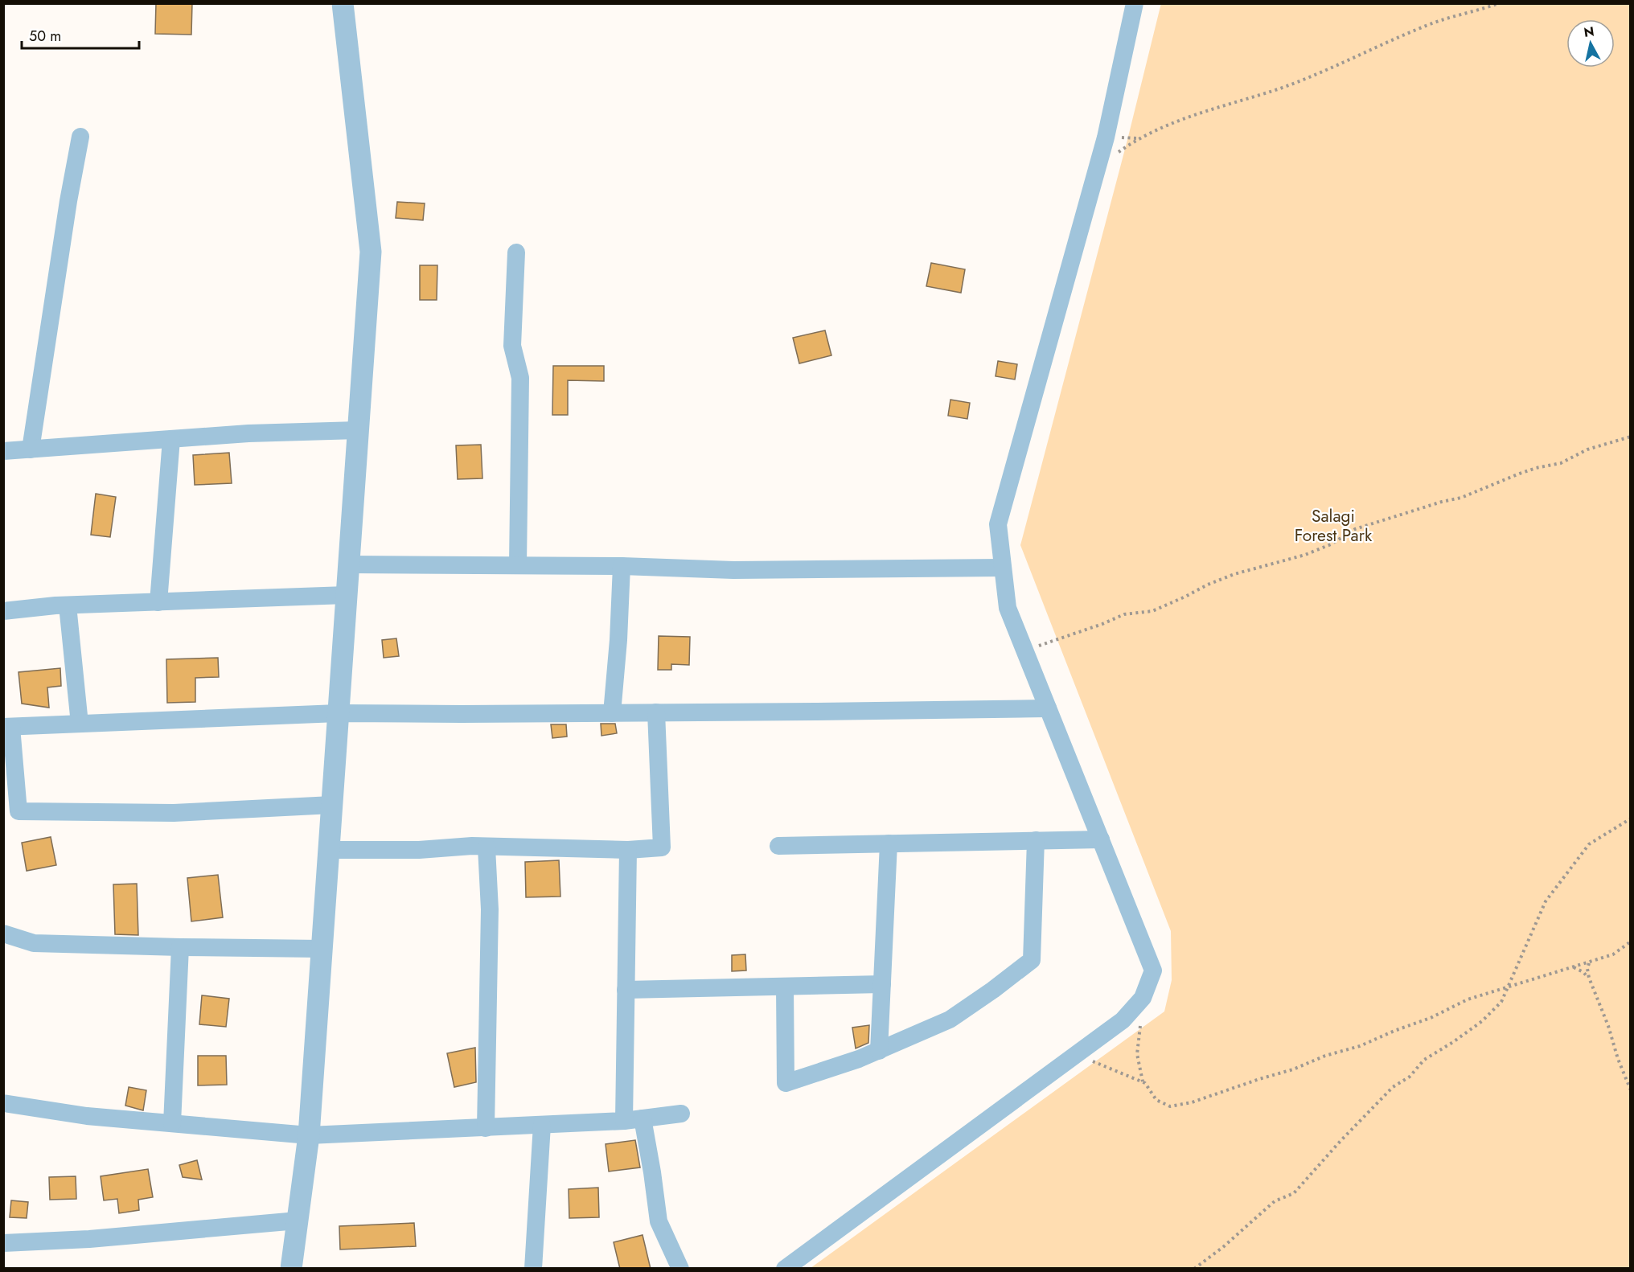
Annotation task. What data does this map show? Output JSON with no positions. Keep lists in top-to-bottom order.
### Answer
{
  "parks": ["Salagi Forest Park"],
  "scale_bar": "50 m",
  "north": "top"
}
